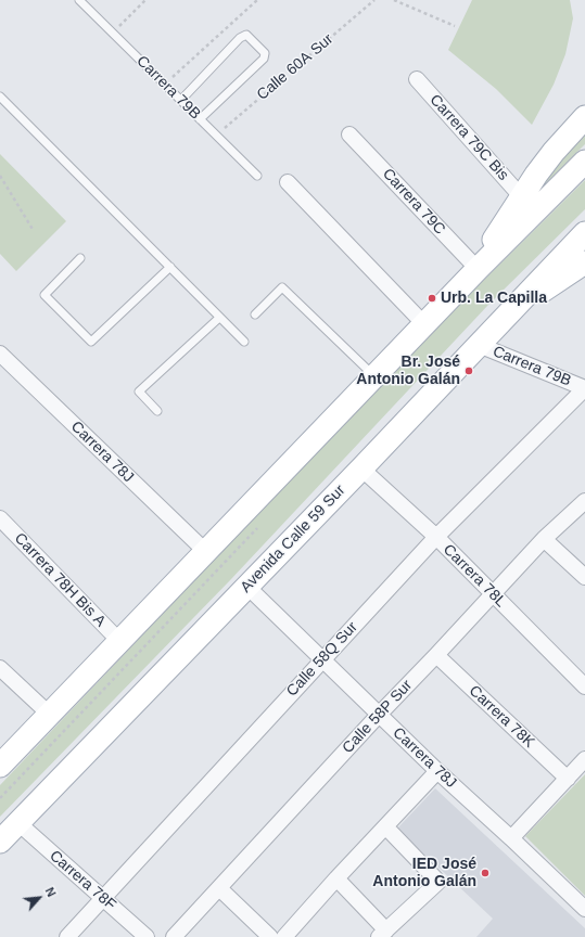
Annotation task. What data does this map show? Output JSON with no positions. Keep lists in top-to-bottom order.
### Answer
{
  "streets": {
    "main road": ["Avenida Calle 59 Sur"],
    "street": [
      "Carrera 79B",
      "Carrera 79C Bis",
      "Carrera 79C",
      "Carrera 78J",
      "Carrera 78L",
      "Carrera 78H Bis A",
      "Calle 58Q Sur",
      "Calle 58P Sur",
      "Carrera 78K",
      "Carrera 78F"
    ],
    "path": ["Calle 60A Sur"]
  },
  "crossings": [
    ["Calle 60A Sur", "Carrera 79B"],
    ["Carrera 79B", "Avenida Calle 59 Sur"],
    ["Carrera 79B", "Calle 58Q Sur"],
    ["Carrera 78J", "Avenida Calle 59 Sur"],
    ["Carrera 78J", "Calle 58Q Sur"],
    ["Carrera 78J", "Calle 58P Sur"],
    ["Avenida Calle 59 Sur", "Carrera 78L"],
    ["Avenida Calle 59 Sur", "Carrera 78F"],
    ["Carrera 78L", "Calle 58Q Sur"],
    ["Carrera 78L", "Calle 58P Sur"],
    ["Calle 58Q Sur", "Carrera 78F"],
    ["Calle 58P Sur", "Carrera 78K"]
  ],
  "places": ["Urb. La Capilla", "Br. José Antonio Galán", "IED José Antonio Galán"],
  "north": "top right"
}
